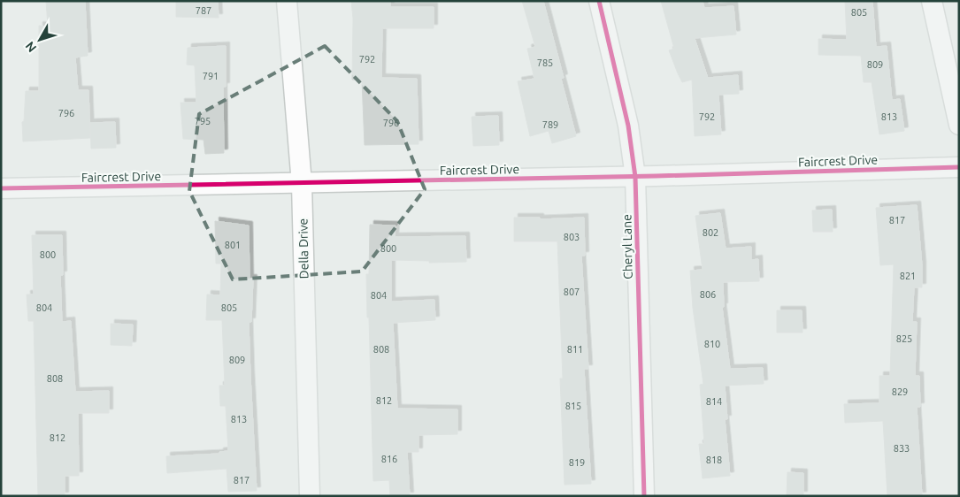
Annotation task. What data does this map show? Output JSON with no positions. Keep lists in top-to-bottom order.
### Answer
{
  "streets": {
    "street": ["Faircrest Drive", "Cheryl Lane", "Della Drive"]
  },
  "crossings": [
    ["Faircrest Drive", "Cheryl Lane"],
    ["Faircrest Drive", "Della Drive"]
  ],
  "house_numbers": [
    "787",
    "805",
    "792",
    "785",
    "809",
    "791",
    "796",
    "792",
    "813",
    "795",
    "796",
    "789",
    "817",
    "802",
    "803",
    "801",
    "800",
    "800",
    "821",
    "807",
    "806",
    "804",
    "804",
    "805",
    "825",
    "810",
    "808",
    "811",
    "809",
    "808",
    "829",
    "812",
    "814",
    "815",
    "813",
    "812",
    "833",
    "816",
    "818",
    "819",
    "817"
  ],
  "north": "bottom left"
}
